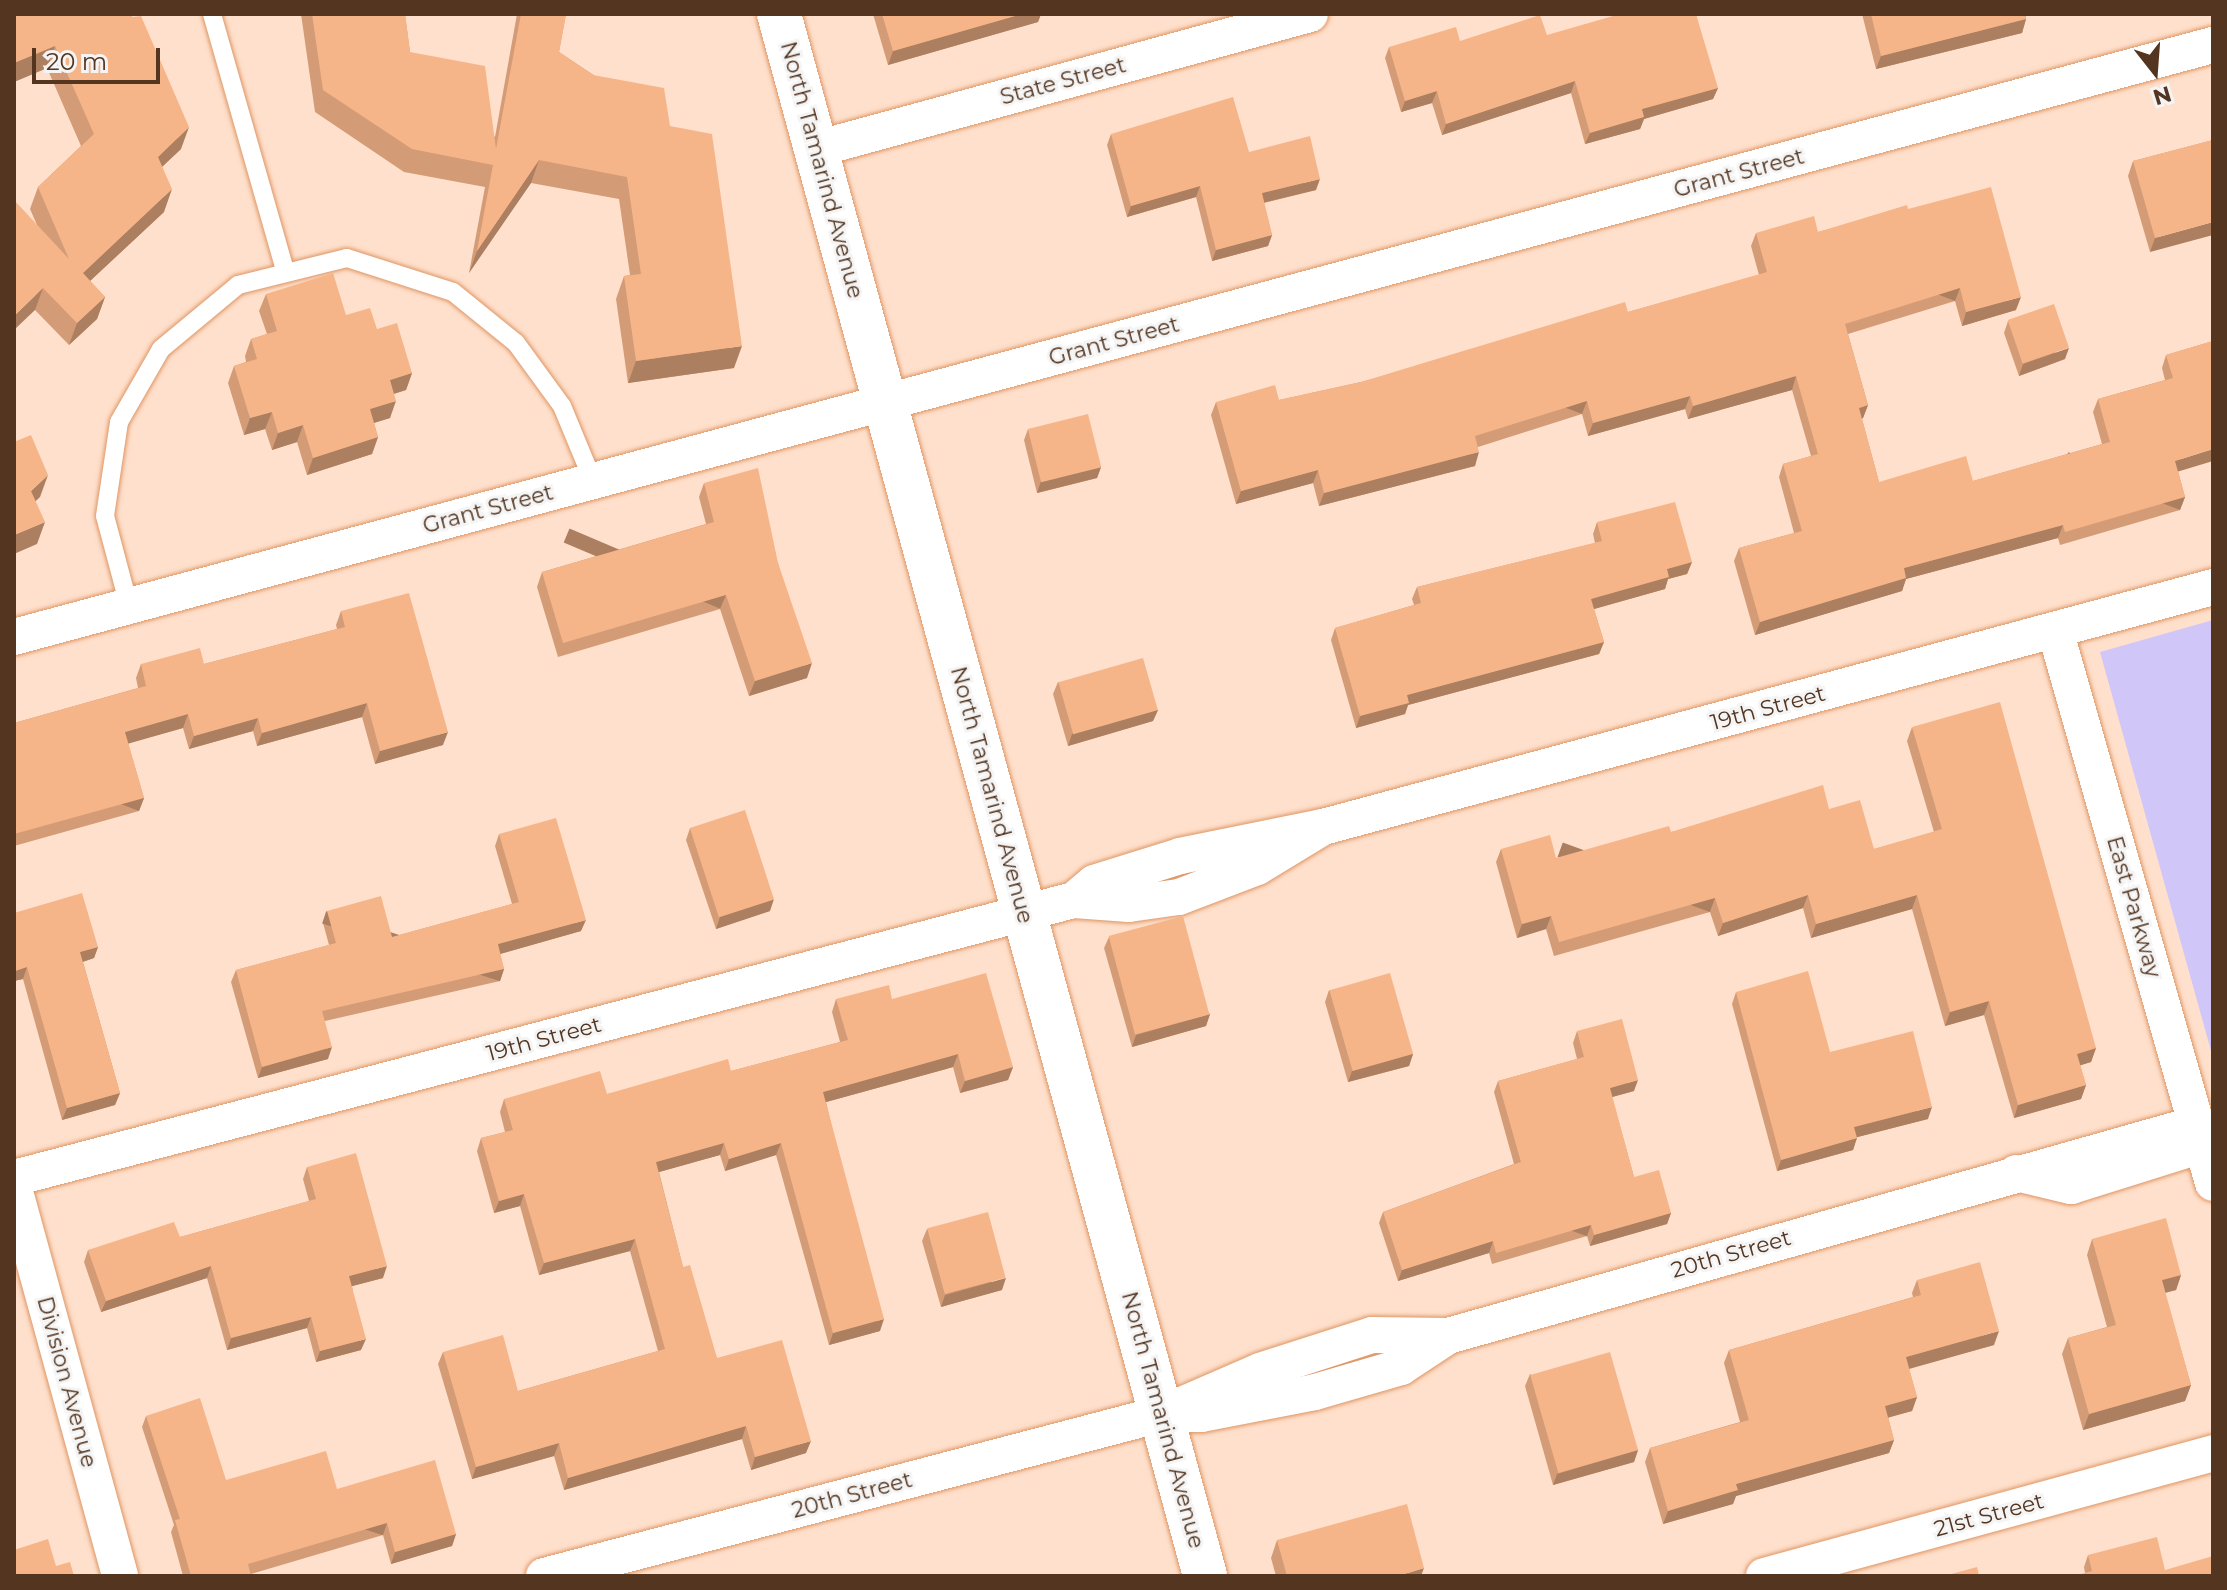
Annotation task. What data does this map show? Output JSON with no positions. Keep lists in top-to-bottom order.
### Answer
{
  "streets": {
    "street": [
      "State Street",
      "North Tamarind Avenue",
      "Grant Street",
      "19th Street",
      "East Parkway",
      "20th Street",
      "Division Avenue",
      "21st Street"
    ]
  },
  "crossings": [
    ["State Street", "North Tamarind Avenue"],
    ["North Tamarind Avenue", "Grant Street"],
    ["North Tamarind Avenue", "19th Street"],
    ["North Tamarind Avenue", "20th Street"],
    ["19th Street", "East Parkway"],
    ["East Parkway", "20th Street"]
  ],
  "scale_bar": "20 m",
  "north": "bottom"
}
